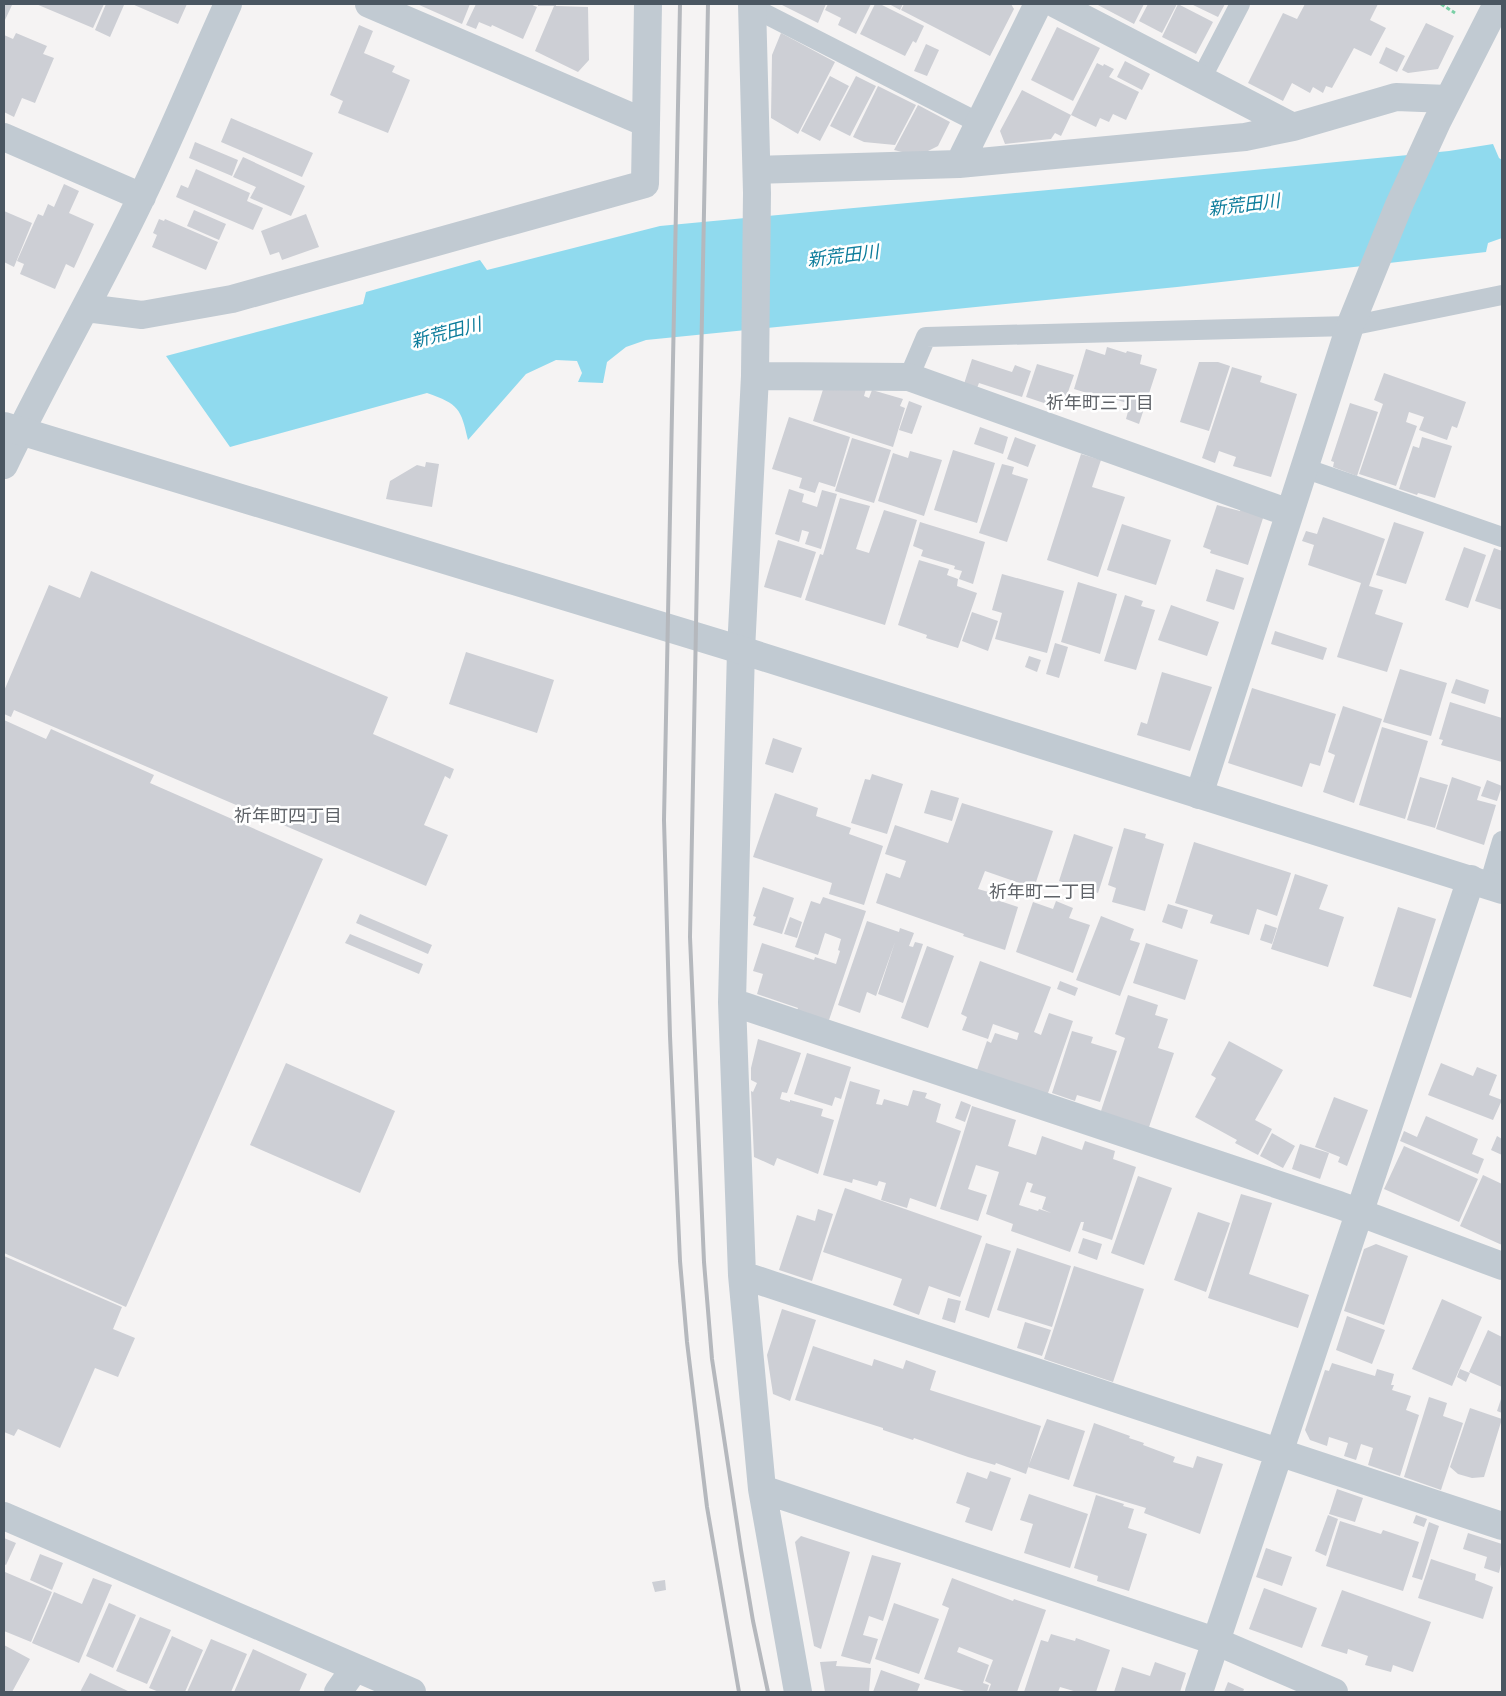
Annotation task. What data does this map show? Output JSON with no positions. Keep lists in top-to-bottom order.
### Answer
{
  "districts": ["祈年町三丁目", "祈年町四丁目", "祈年町二丁目"],
  "water": ["新荒田川"]
}
